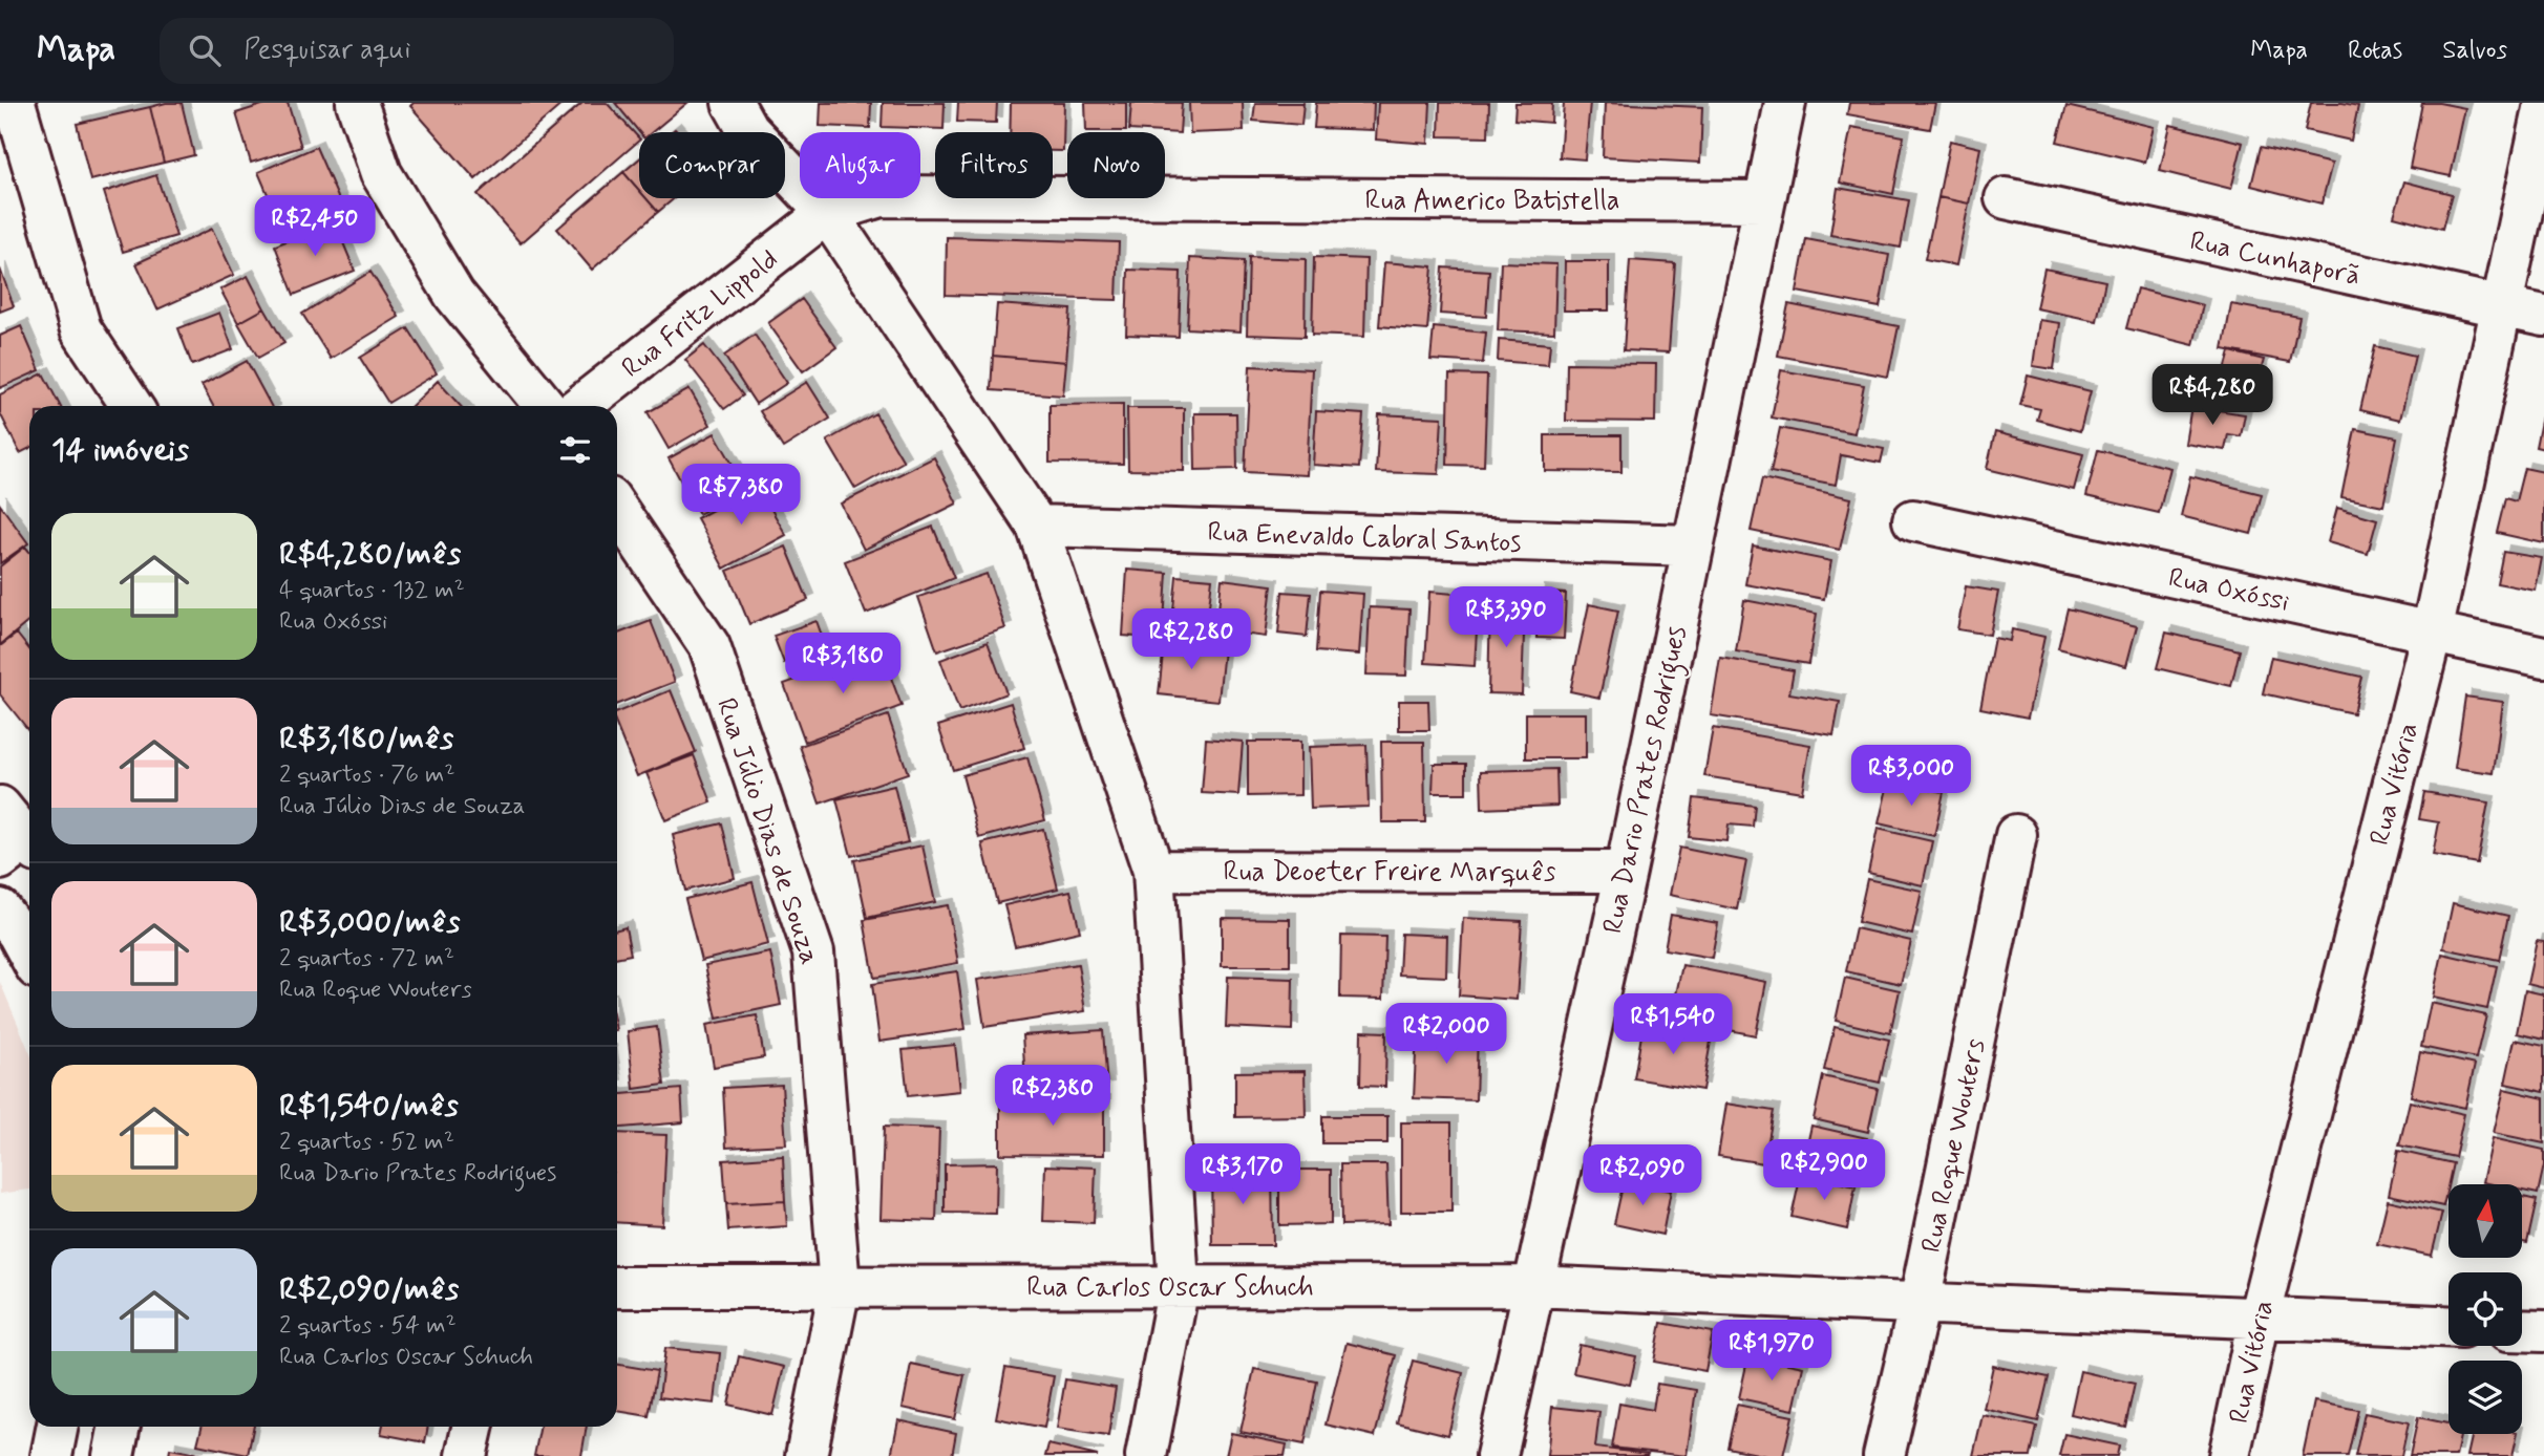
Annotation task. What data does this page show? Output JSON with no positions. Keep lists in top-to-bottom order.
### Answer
{
  "streets": {
    "street": [
      "Rua Americo Batistella",
      "Rua Cunhaporã",
      "Rua Fritz Lippold",
      "Rua Enevaldo Cabral Santos",
      "Rua Oxóssi",
      "Rua Dario Prates Rodrigues",
      "Rua Vitória",
      "Rua Júlio Dias de Souza",
      "Rua Deoeter Freire Marquês",
      "Rua Roque Wouters",
      "Rua Carlos Oscar Schuch"
    ]
  },
  "crossings": [
    ["Rua Americo Batistella", "Rua Fritz Lippold"],
    ["Rua Americo Batistella", "Rua Dario Prates Rodrigues"],
    ["Rua Cunhaporã", "Rua Vitória"],
    ["Rua Enevaldo Cabral Santos", "Rua Dario Prates Rodrigues"],
    ["Rua Oxóssi", "Rua Vitória"],
    ["Rua Dario Prates Rodrigues", "Rua Deoeter Freire Marquês"],
    ["Rua Dario Prates Rodrigues", "Rua Carlos Oscar Schuch"],
    ["Rua Vitória", "Rua Carlos Oscar Schuch"],
    ["Rua Júlio Dias de Souza", "Rua Carlos Oscar Schuch"],
    ["Rua Roque Wouters", "Rua Carlos Oscar Schuch"]
  ],
  "north": "top",
  "page": {
    "header": "Mapa",
    "search": "Pesquisar aqui",
    "nav": ["Mapa", "Rotas", "Salvos"],
    "chip": [
      "Comprar",
      "Alugar",
      "Filtros",
      "Novo"
    ],
    "price": [
      "R$2,450",
      "R$4,280",
      "R$7,380",
      "R$3,390",
      "R$2,280",
      "R$3,180",
      "R$3,000",
      "R$1,540",
      "R$2,000",
      "R$2,380",
      "R$2,900",
      "R$3,170",
      "R$2,090",
      "R$1,970"
    ],
    "heading": "14 imóveis",
    "list": [
      {
        "name": "R$4,280/mês",
        "note": "4 quartos · 132 m² · Rua Oxóssi"
      },
      {
        "name": "R$3,180/mês",
        "note": "2 quartos · 76 m² · Rua Júlio Dias de Souza"
      },
      {
        "name": "R$3,000/mês",
        "note": "2 quartos · 72 m² · Rua Roque Wouters"
      },
      {
        "name": "R$1,540/mês",
        "note": "2 quartos · 52 m² · Rua Dario Prates Rodrigues"
      },
      {
        "name": "R$2,090/mês",
        "note": "2 quartos · 54 m² · Rua Carlos Oscar Schuch"
      }
    ]
  }
}
